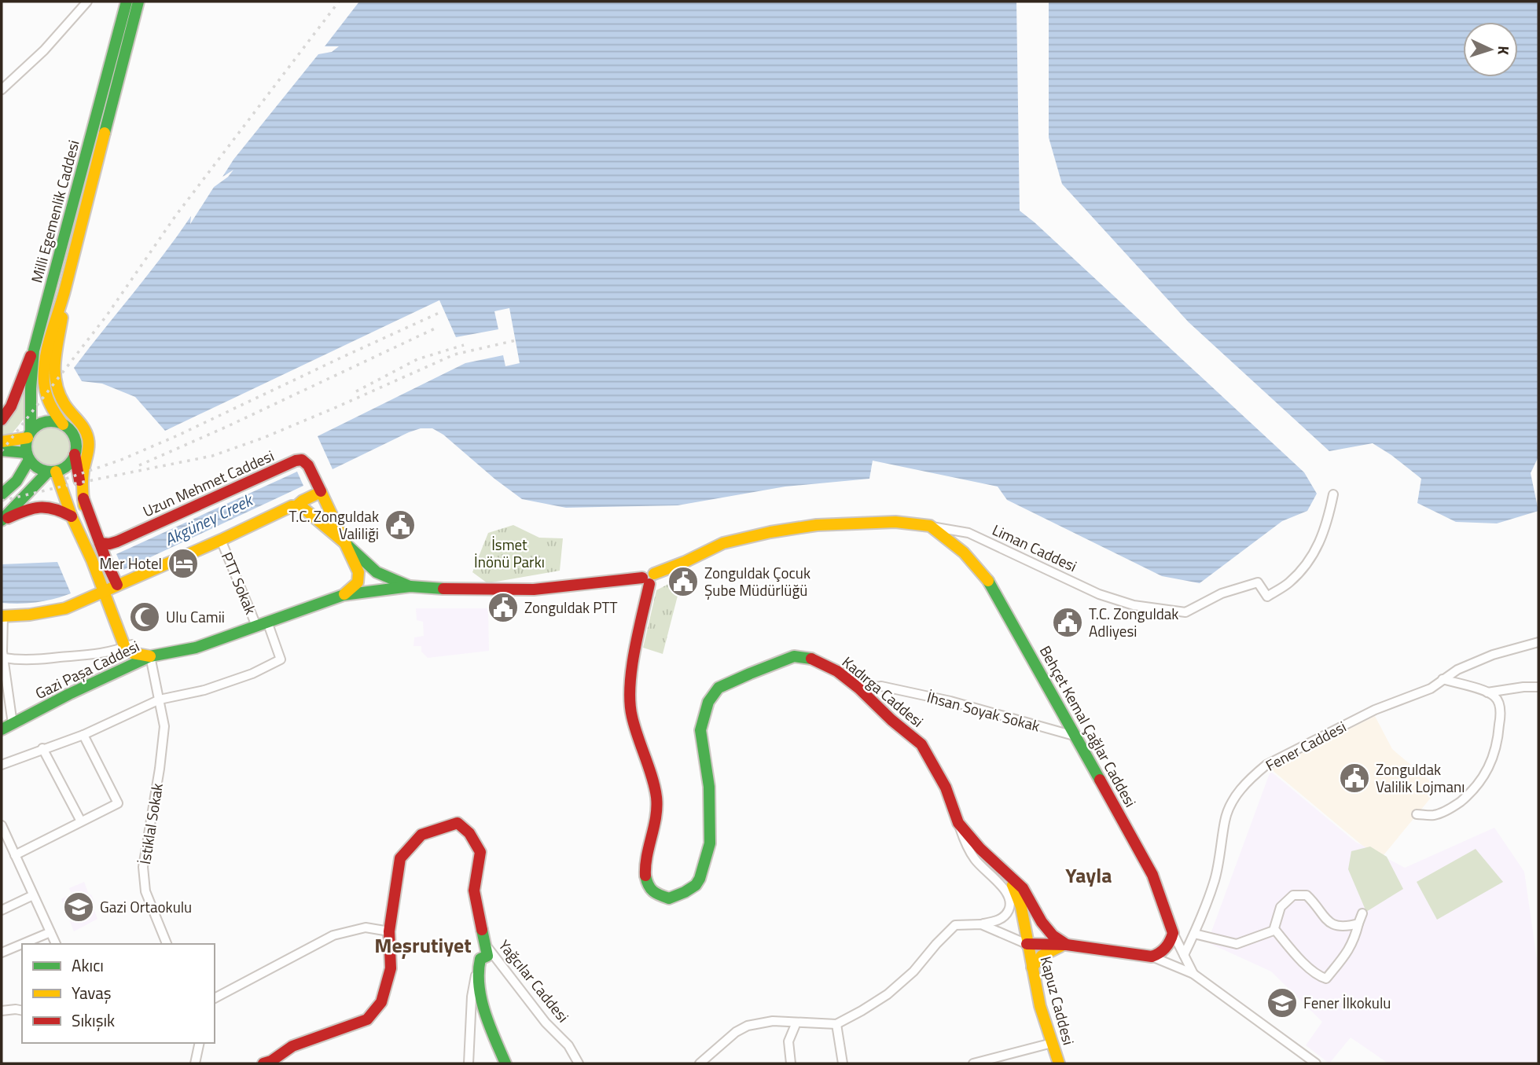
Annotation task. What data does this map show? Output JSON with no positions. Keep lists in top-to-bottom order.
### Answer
{
  "streets": {
    "main road": [
      "Milli Egemenlik Caddesi",
      "Uzun Mehmet Caddesi",
      "Liman Caddesi",
      "Gazi Paşa Caddesi",
      "Kadırga Caddesi",
      "Behçet Kemal Çağlar Caddesi",
      "Yağcılar Caddesi",
      "Kapuz Caddesi"
    ],
    "street": [
      "PTT Sokak",
      "İhsan Soyak Sokak",
      "Fener Caddesi",
      "İstiklal Sokak"
    ]
  },
  "crossings": [
    ["Liman Caddesi", "Gazi Paşa Caddesi"],
    ["Liman Caddesi", "Kadırga Caddesi"],
    ["Liman Caddesi", "Behçet Kemal Çağlar Caddesi"],
    ["PTT Sokak", "Gazi Paşa Caddesi"],
    ["PTT Sokak", "İstiklal Sokak"],
    ["Gazi Paşa Caddesi", "Kadırga Caddesi"],
    ["Gazi Paşa Caddesi", "İstiklal Sokak"],
    ["Kadırga Caddesi", "İhsan Soyak Sokak"],
    ["Kadırga Caddesi", "Kapuz Caddesi"],
    ["İhsan Soyak Sokak", "Behçet Kemal Çağlar Caddesi"]
  ],
  "districts": ["Yayla", "Meşrutiyet"],
  "water": ["Akgüney Creek"],
  "parks": ["İsmet İnönü Parkı"],
  "places": {
    "public building": [
      "T.C. Zonguldak Valiliği",
      "Zonguldak Çocuk Şube Müdürlüğü",
      "Zonguldak PTT",
      "T.C. Zonguldak Adliyesi",
      "Zonguldak Valilik Lojmanı"
    ],
    "hotel": ["Mer Hotel"],
    "mosque": ["Ulu Camii"],
    "school or university": ["Gazi Ortaokulu", "Fener İlkokulu"]
  },
  "legend": ["Akıcı", "Yavaş", "Sıkışık"],
  "north": "right"
}
